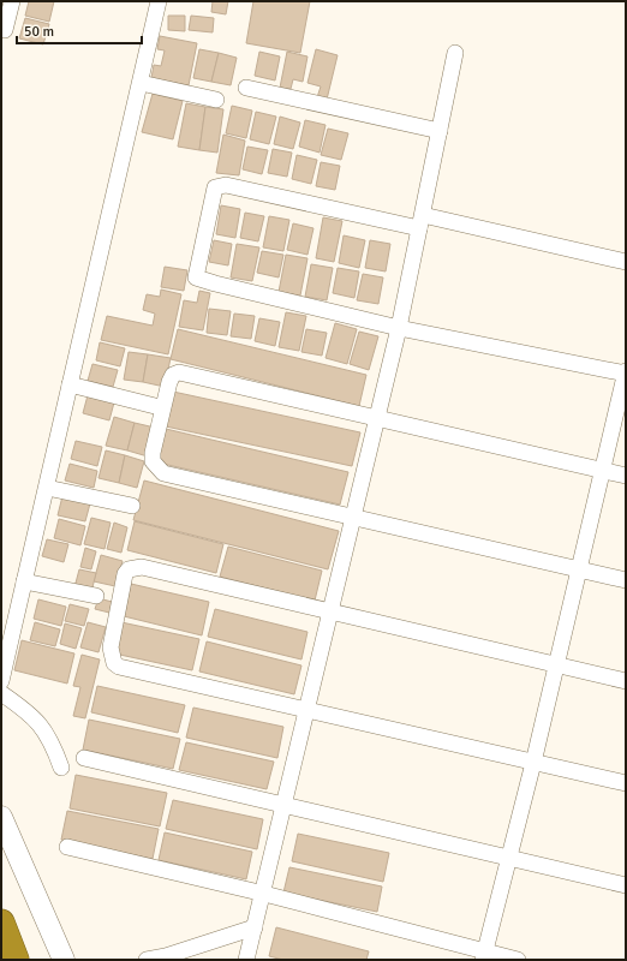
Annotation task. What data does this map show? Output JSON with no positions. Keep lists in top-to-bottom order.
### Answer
{
  "scale_bar": "50 m"
}
